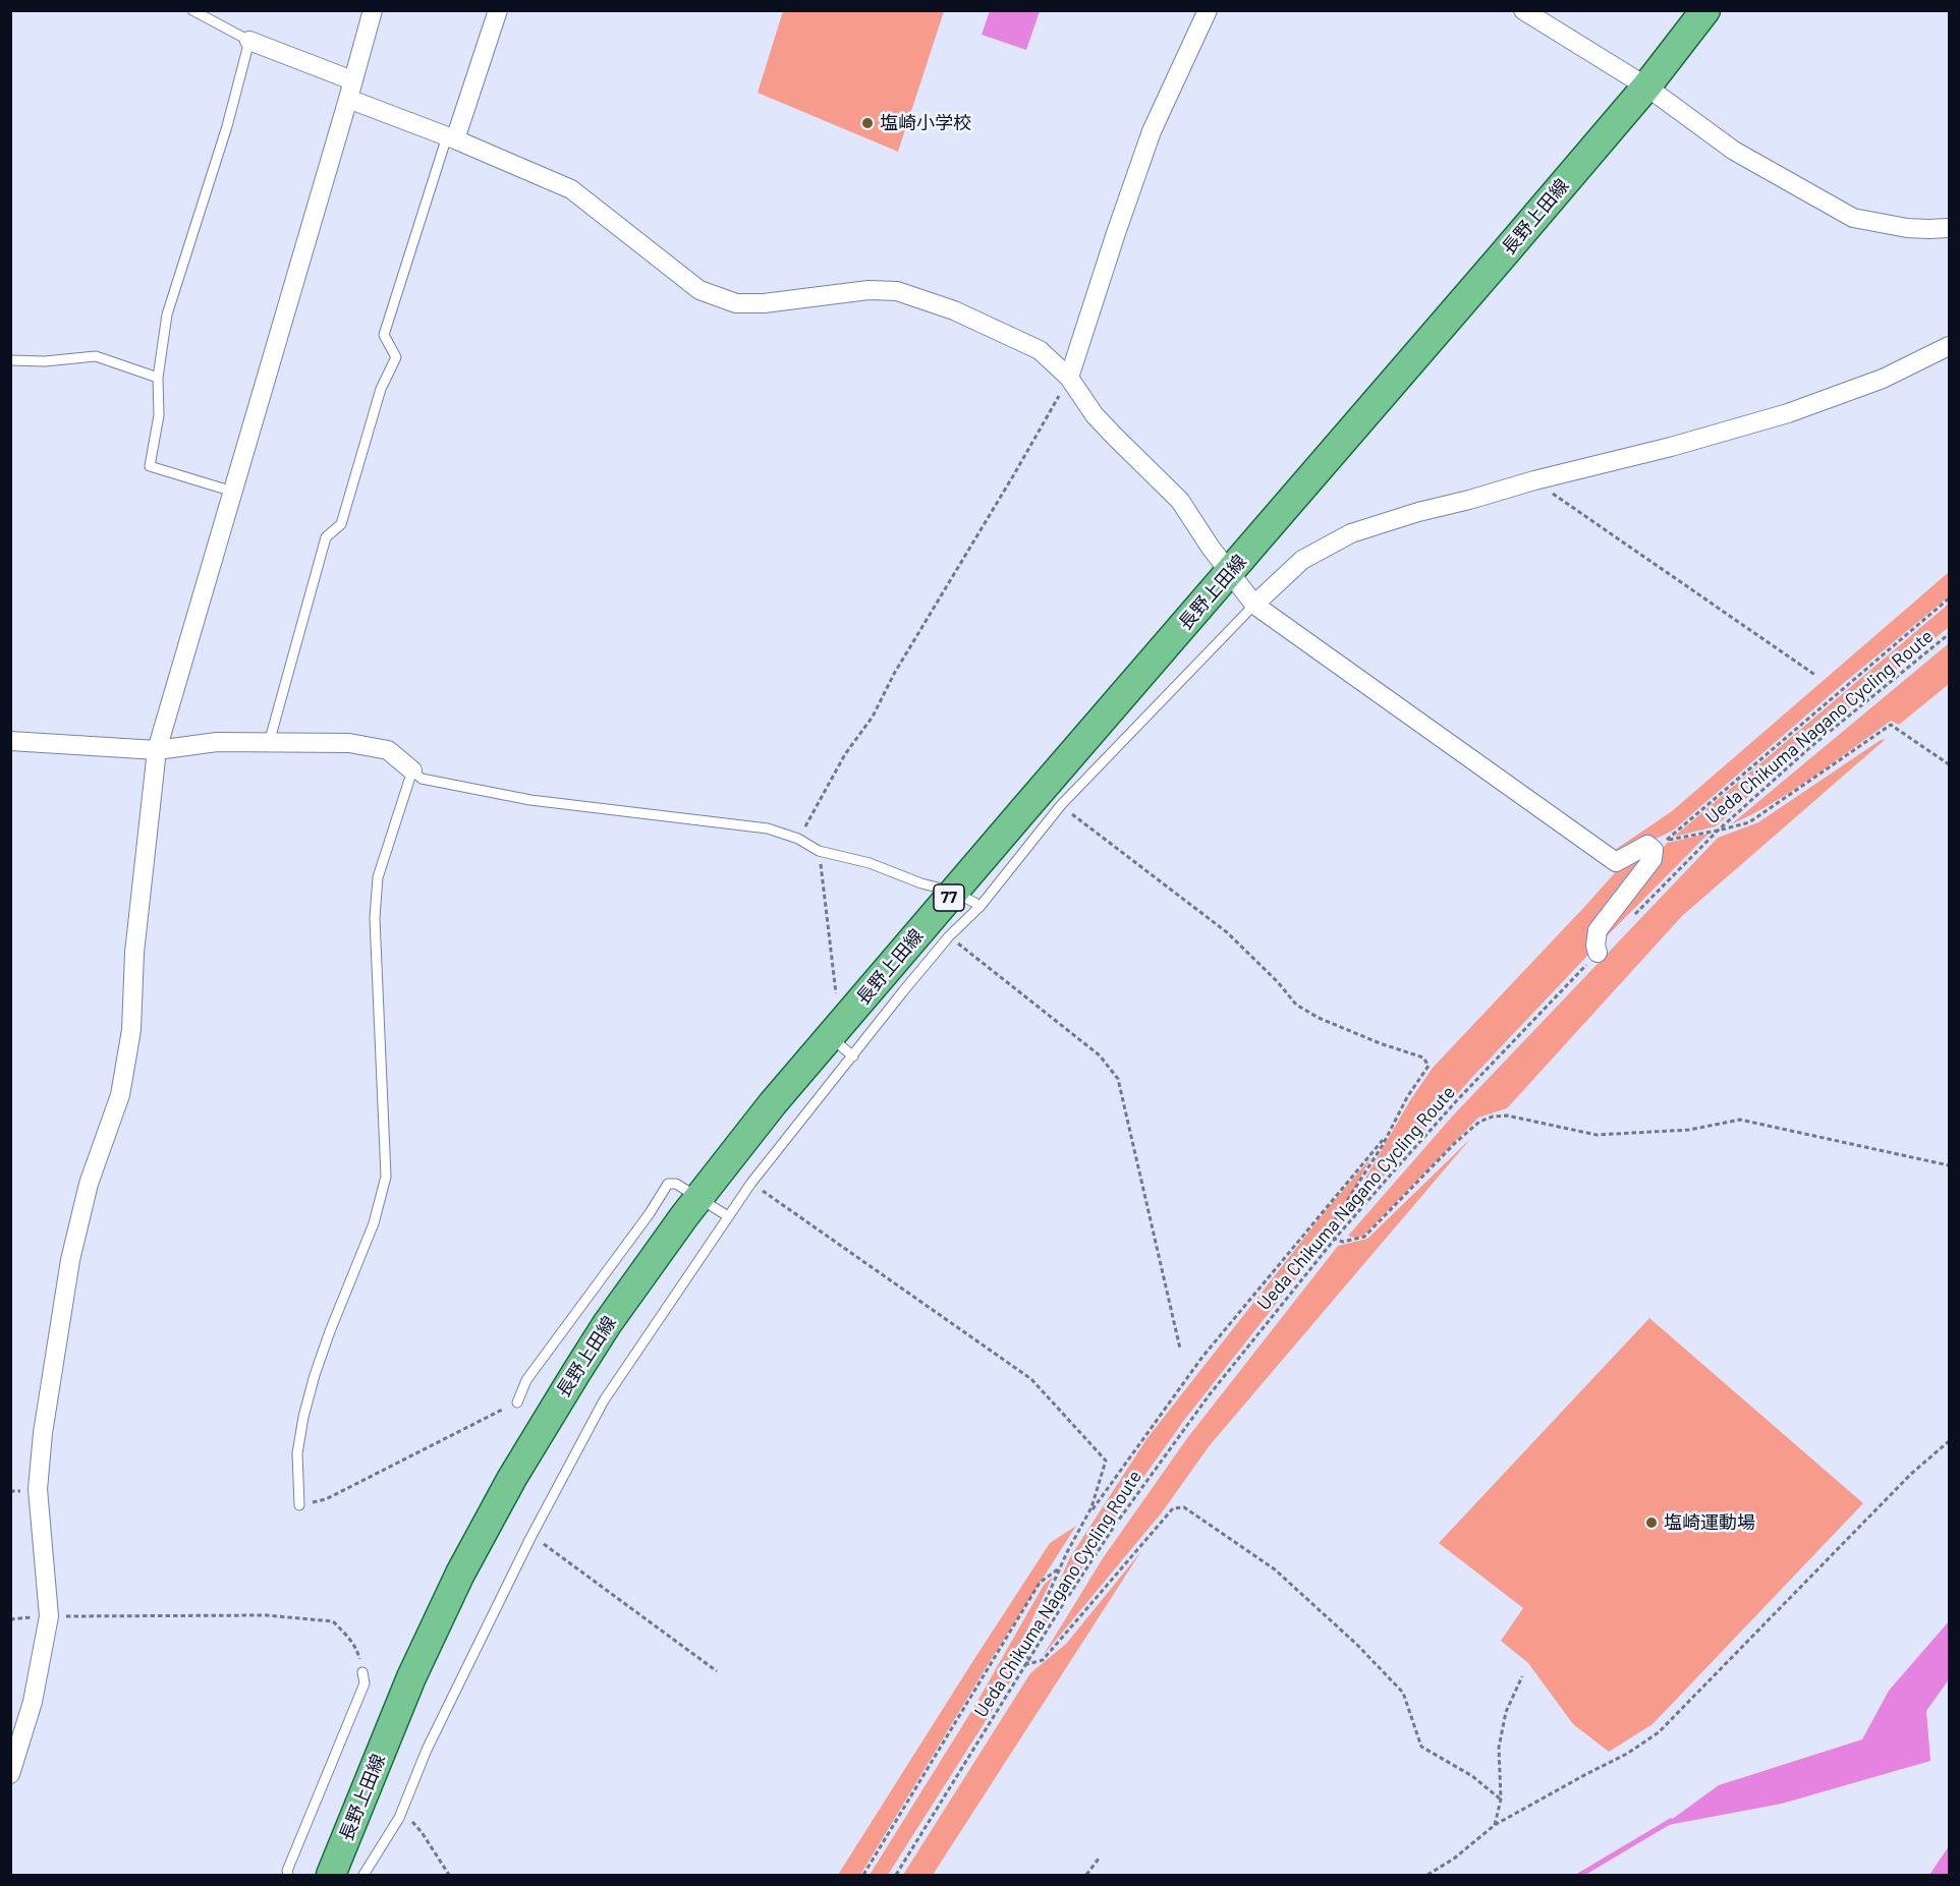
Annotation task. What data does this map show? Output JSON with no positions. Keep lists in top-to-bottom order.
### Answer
{
  "streets": {
    "main road": ["長野上田線", "77"],
    "path": ["Ueda Chikuma Nagano Cycling Route"]
  },
  "places": ["塩崎小学校", "塩崎運動場"]
}
